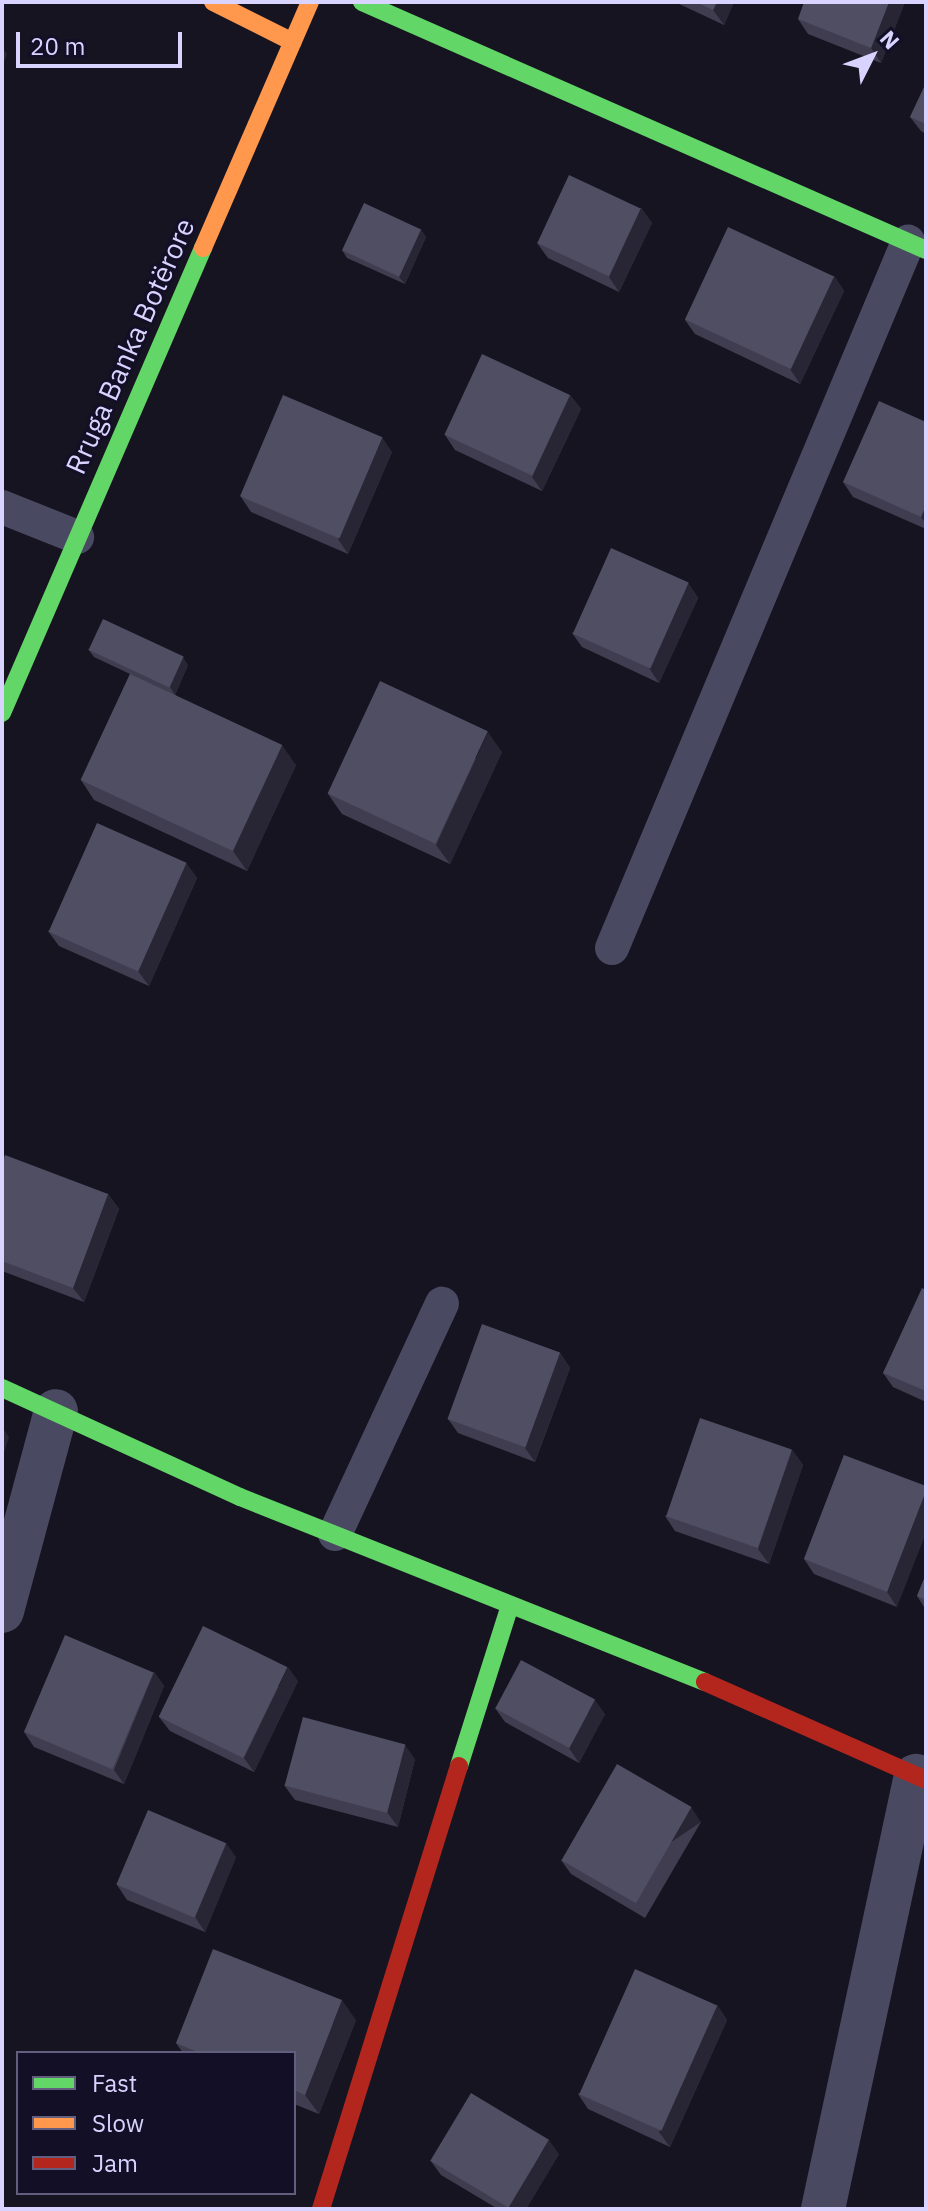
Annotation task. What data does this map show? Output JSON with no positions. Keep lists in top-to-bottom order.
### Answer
{
  "streets": {
    "street": ["Rruga Banka Botërore"]
  },
  "legend": ["Fast", "Slow", "Jam"],
  "scale_bar": "20 m",
  "north": "top right"
}
